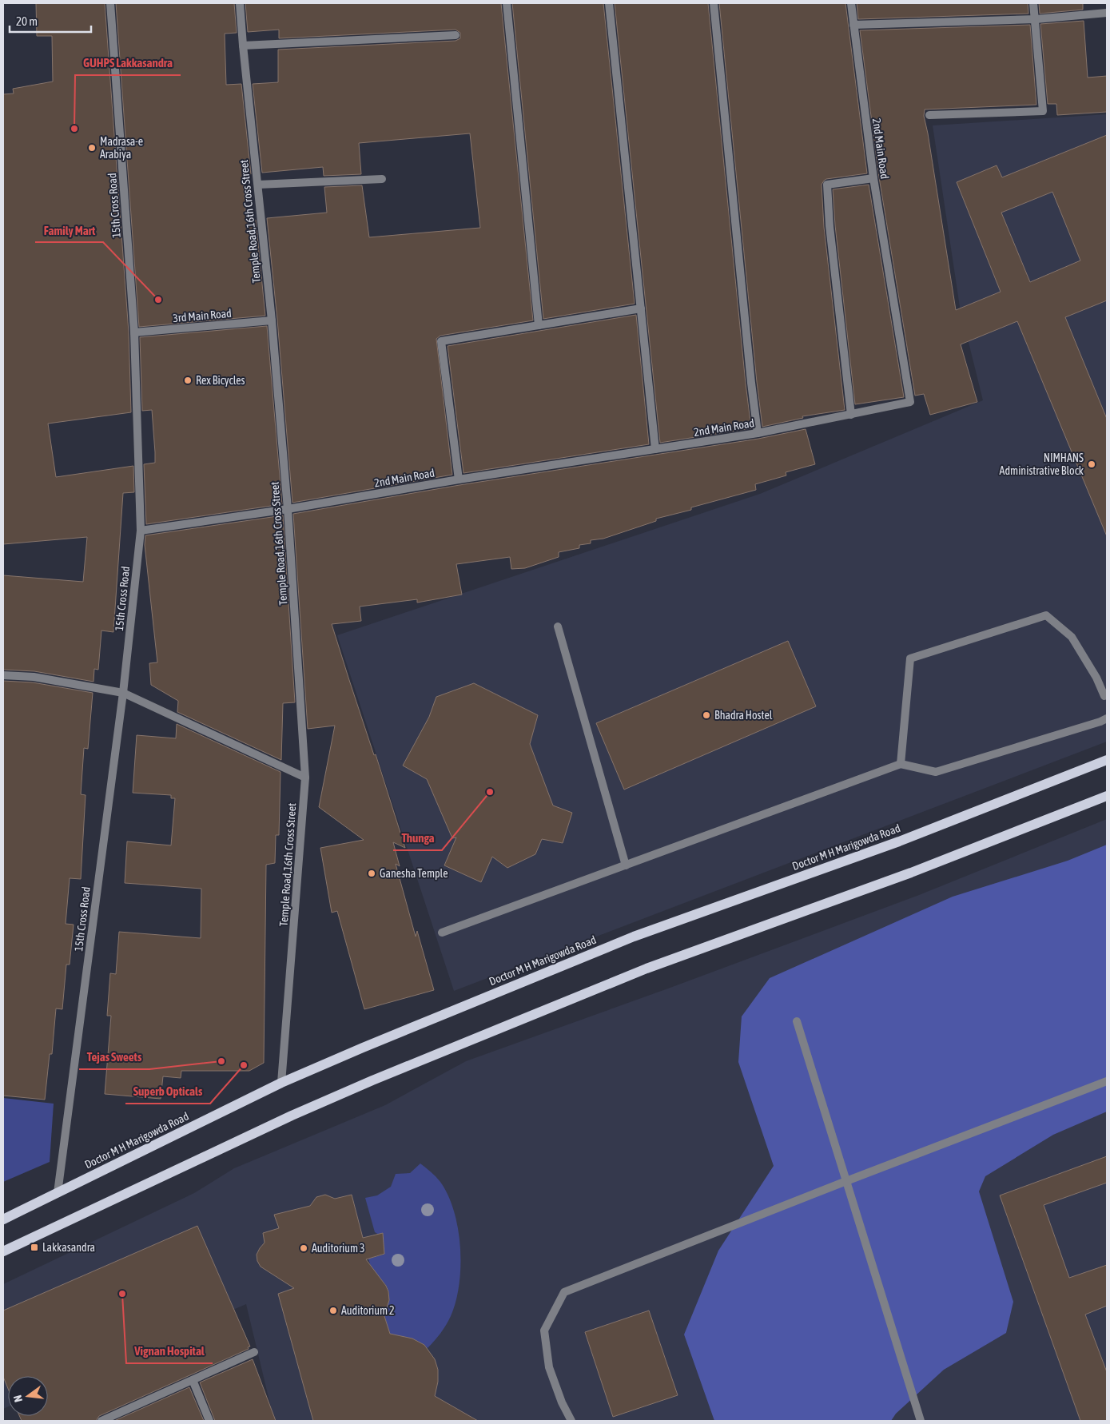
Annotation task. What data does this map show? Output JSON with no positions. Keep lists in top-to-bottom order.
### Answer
{
  "streets": {
    "main road": ["Doctor M H Marigowda Road"],
    "street": [
      "2nd Main Road",
      "15th Cross Road",
      "Temple Road,16th Cross Street",
      "3rd Main Road"
    ]
  },
  "crossings": [
    ["2nd Main Road", "15th Cross Road"],
    ["2nd Main Road", "Temple Road,16th Cross Street"],
    ["15th Cross Road", "3rd Main Road"],
    ["15th Cross Road", "Doctor M H Marigowda Road"],
    ["Temple Road,16th Cross Street", "3rd Main Road"],
    ["Temple Road,16th Cross Street", "Doctor M H Marigowda Road"]
  ],
  "places": {
    "other": [
      "GUHPS Lakkasandra",
      "Madrasa-e Arabiya",
      "Family Mart",
      "Rex Bicycles",
      "NIMHANS Administrative Block",
      "Bhadra Hostel",
      "Thunga",
      "Ganesha Temple",
      "Tejas Sweets",
      "Superb Opticals",
      "Auditorium 3",
      "Vignan Hospital",
      "Auditorium 2"
    ],
    "transit": ["Lakkasandra"]
  },
  "scale_bar": "20 m",
  "north": "left"
}
